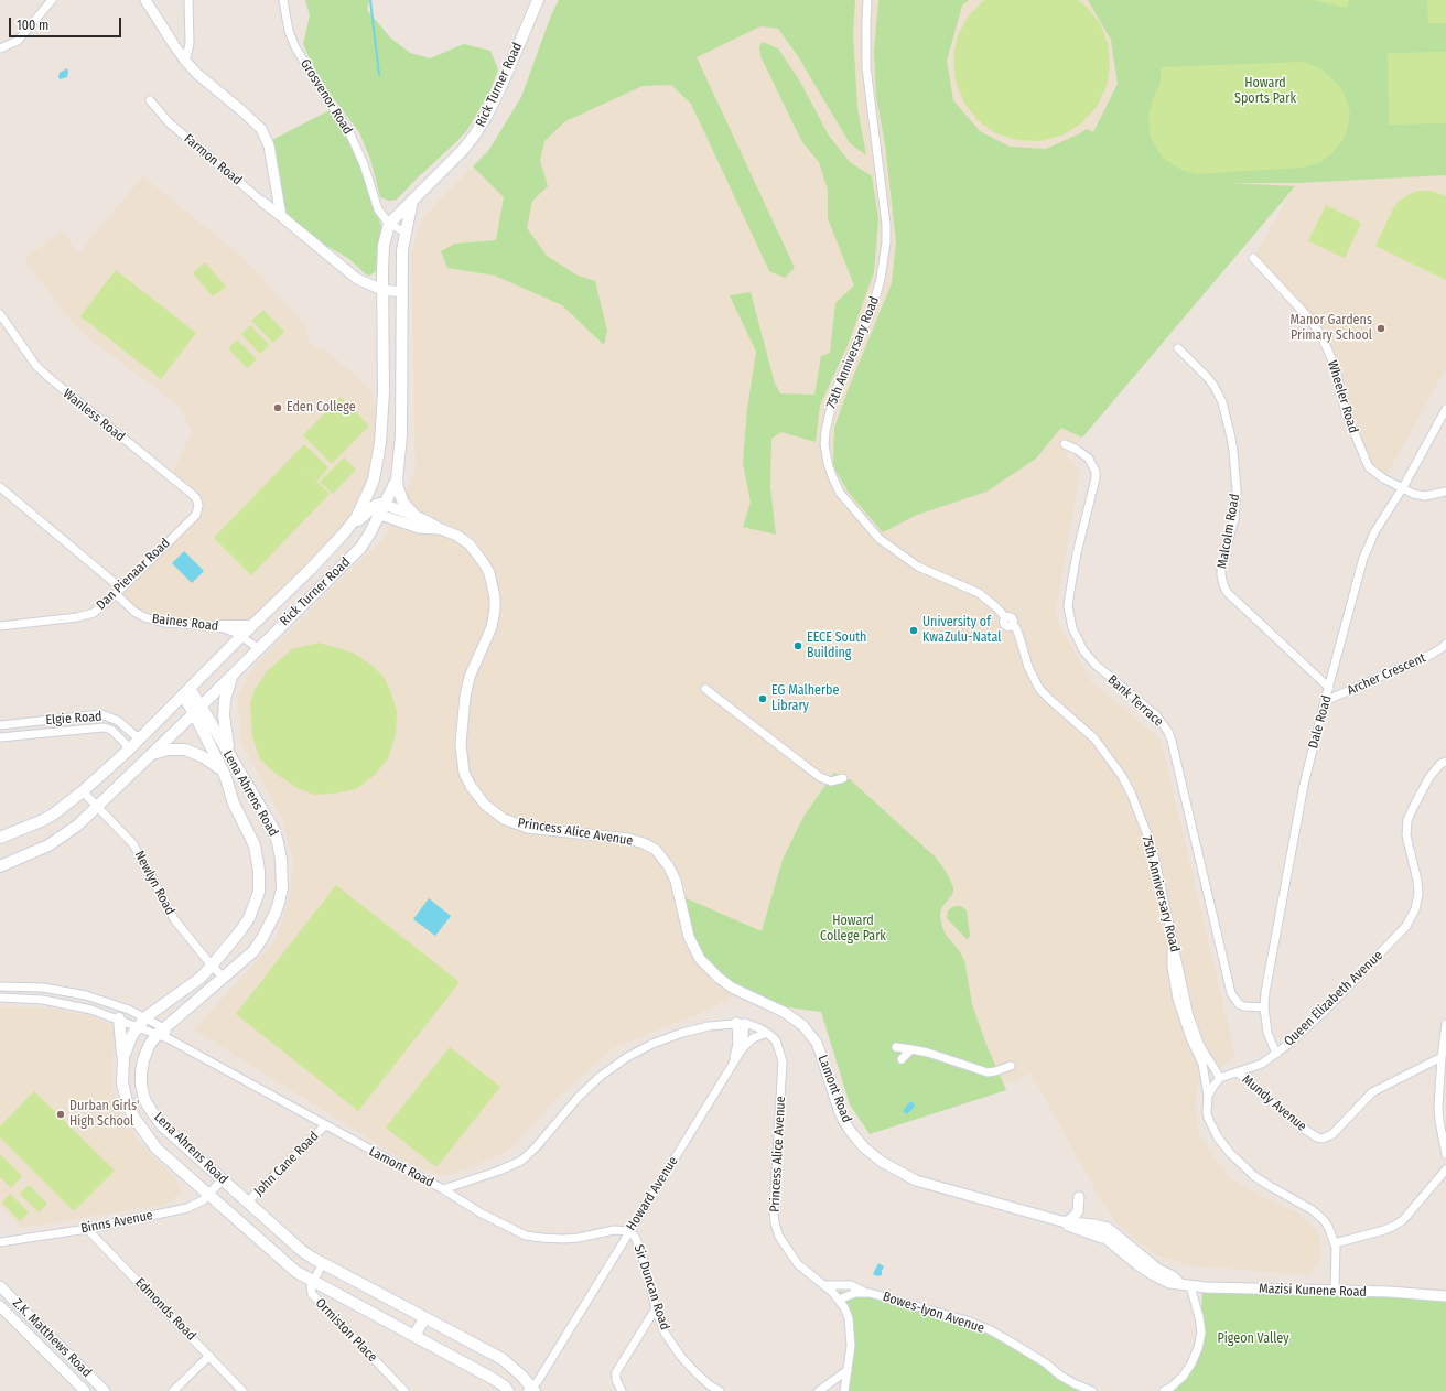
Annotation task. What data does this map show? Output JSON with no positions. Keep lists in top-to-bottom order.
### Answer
{
  "streets": {
    "main road": ["Rick Turner Road", "Lena Ahrens Road"],
    "street": [
      "Grosvenor Road",
      "Farmon Road",
      "75th Anniversary Road",
      "Wheeler Road",
      "Wanless Road",
      "Malcolm Road",
      "Dan Pienaar Road",
      "Baines Road",
      "Archer Crescent",
      "Bank Terrace",
      "Elgie Road",
      "Dale Road",
      "Princess Alice Avenue",
      "Newlyn Road",
      "Queen Elizabeth Avenue",
      "Lamont Road",
      "Mundy Avenue",
      "John Cane Road",
      "Howard Avenue",
      "Binns Avenue",
      "Sir Duncan Road",
      "Mazisi Kunene Road",
      "Edmonds Road",
      "Bowes-lyon Avenue",
      "Ormiston Place",
      "Z.K. Matthews Road"
    ]
  },
  "crossings": [
    ["Rick Turner Road", "Grosvenor Road"],
    ["Rick Turner Road", "Farmon Road"],
    ["Rick Turner Road", "Baines Road"],
    ["Rick Turner Road", "Elgie Road"],
    ["Rick Turner Road", "Lena Ahrens Road"],
    ["Rick Turner Road", "Princess Alice Avenue"],
    ["Rick Turner Road", "Newlyn Road"],
    ["75th Anniversary Road", "Queen Elizabeth Avenue"],
    ["Wheeler Road", "Dale Road"],
    ["Wanless Road", "Dan Pienaar Road"],
    ["Malcolm Road", "Dale Road"],
    ["Dan Pienaar Road", "Baines Road"],
    ["Archer Crescent", "Dale Road"],
    ["Bank Terrace", "Dale Road"],
    ["Dale Road", "Queen Elizabeth Avenue"],
    ["Lena Ahrens Road", "Newlyn Road"],
    ["Lena Ahrens Road", "Lamont Road"],
    ["Lena Ahrens Road", "John Cane Road"],
    ["Lena Ahrens Road", "Howard Avenue"],
    ["Lena Ahrens Road", "Binns Avenue"],
    ["Lena Ahrens Road", "Ormiston Place"],
    ["Princess Alice Avenue", "Lamont Road"],
    ["Princess Alice Avenue", "Howard Avenue"],
    ["Princess Alice Avenue", "Bowes-lyon Avenue"],
    ["Queen Elizabeth Avenue", "Mundy Avenue"],
    ["Lamont Road", "John Cane Road"],
    ["Lamont Road", "Howard Avenue"],
    ["Lamont Road", "Sir Duncan Road"],
    ["Lamont Road", "Mazisi Kunene Road"],
    ["Howard Avenue", "Sir Duncan Road"],
    ["Binns Avenue", "Edmonds Road"]
  ],
  "parks": ["Howard Sports Park", "Howard College Park", "Pigeon Valley"],
  "places": [
    "Manor Gardens Primary School",
    "Eden College",
    "University of KwaZulu-Natal",
    "EECE South Building",
    "EG Malherbe Library",
    "Durban Girls' High School"
  ],
  "scale_bar": "100 m"
}
